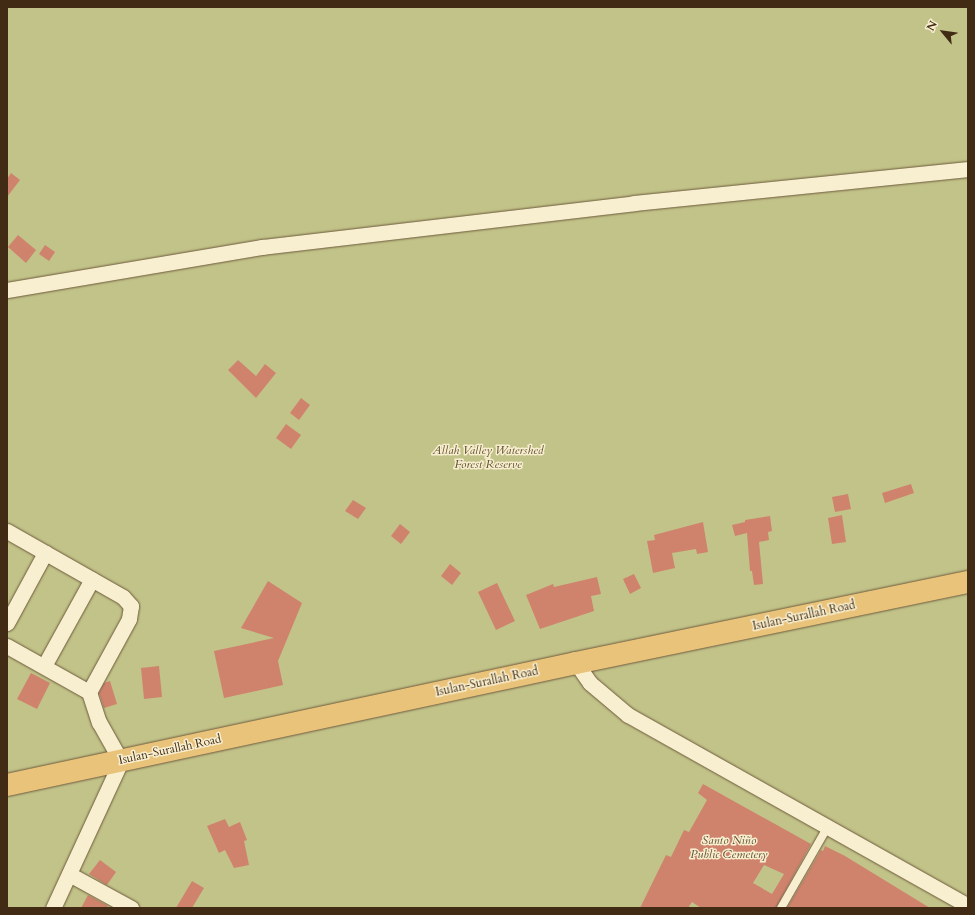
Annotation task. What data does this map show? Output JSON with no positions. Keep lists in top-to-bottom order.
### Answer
{
  "streets": {
    "highway": ["Isulan-Surallah Road"]
  },
  "parks": ["Allah Valley Watershed Forest Reserve", "Santo Niño Public Cemetery"],
  "north": "top left"
}
